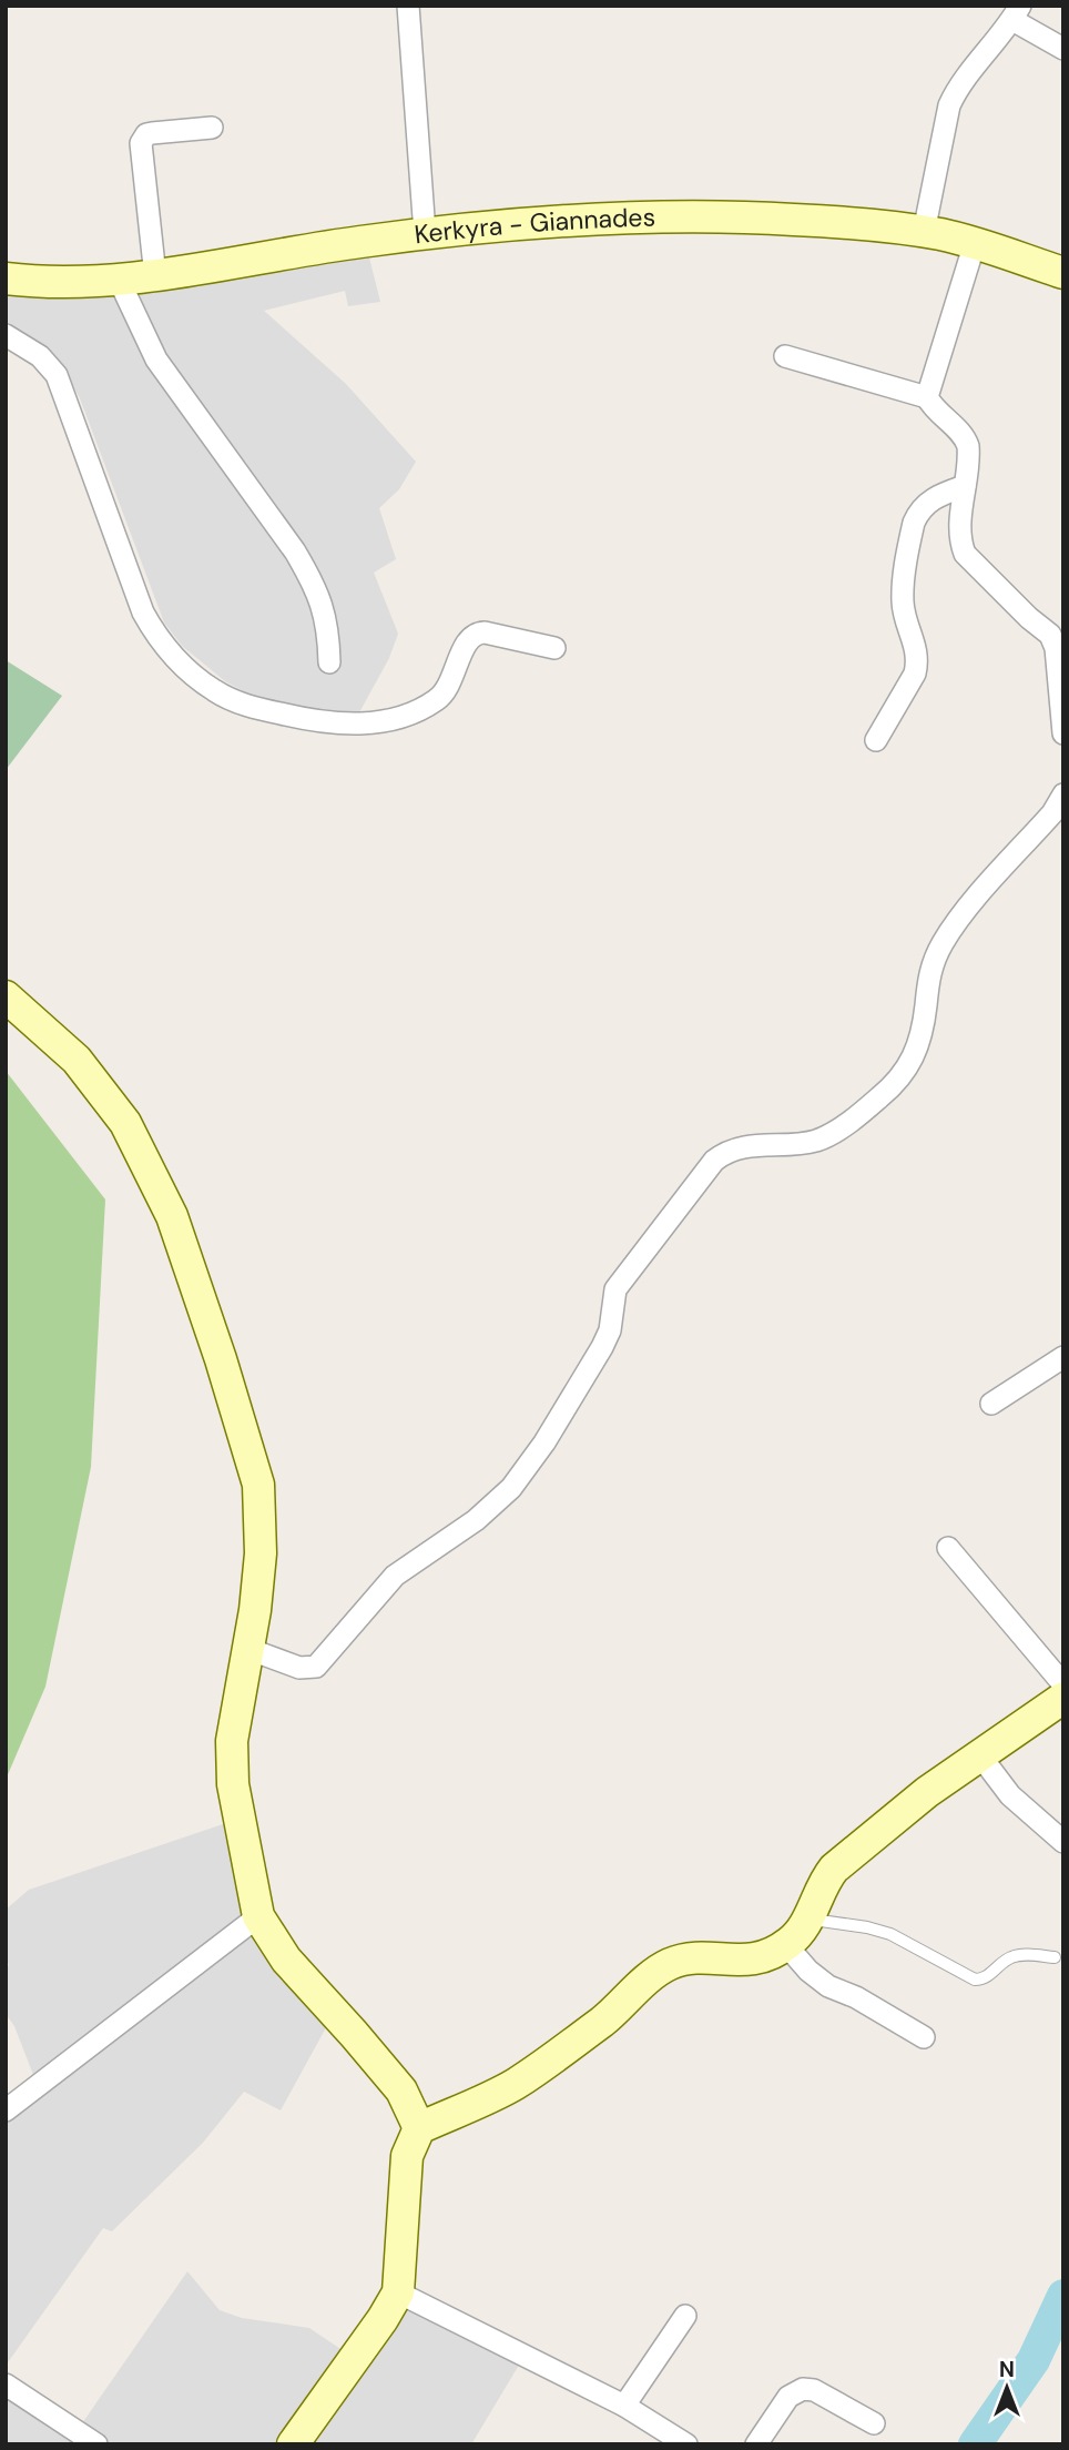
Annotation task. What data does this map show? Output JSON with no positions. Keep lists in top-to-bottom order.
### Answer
{
  "streets": {
    "street": ["Kerkyra - Giannades"]
  },
  "north": "top"
}
